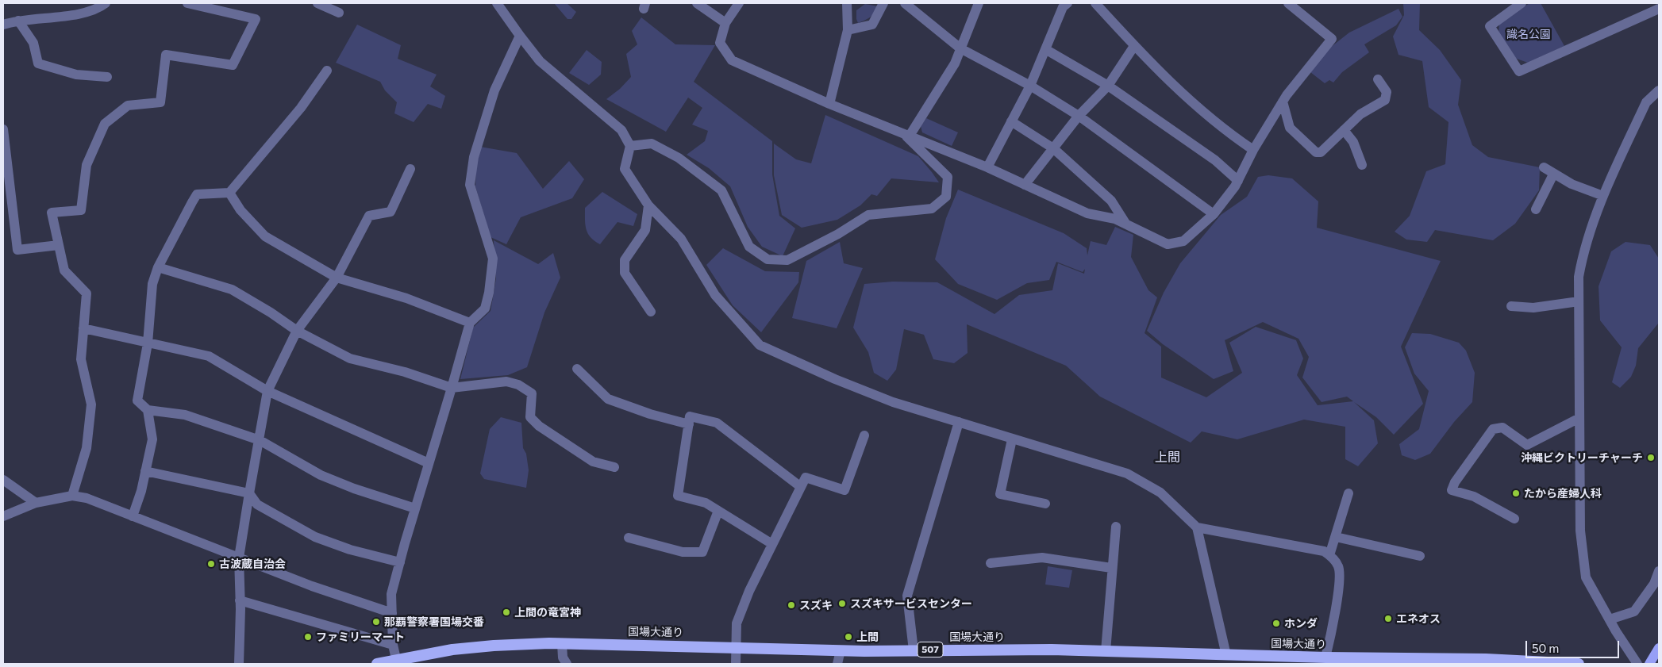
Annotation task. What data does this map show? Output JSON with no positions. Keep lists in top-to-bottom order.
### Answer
{
  "streets": {
    "highway": ["国場大通り", "507"]
  },
  "districts": ["上間"],
  "parks": ["識名公園"],
  "places": [
    "沖縄ビクトリーチャーチ",
    "たから産婦人科",
    "古波蔵自治会",
    "スズキサービスセンター",
    "スズキ",
    "上間の竜宮神",
    "エネオス",
    "那覇警察署国場交番",
    "ホンダ",
    "ファミリーマート",
    "上間"
  ],
  "scale_bar": "50 m"
}
